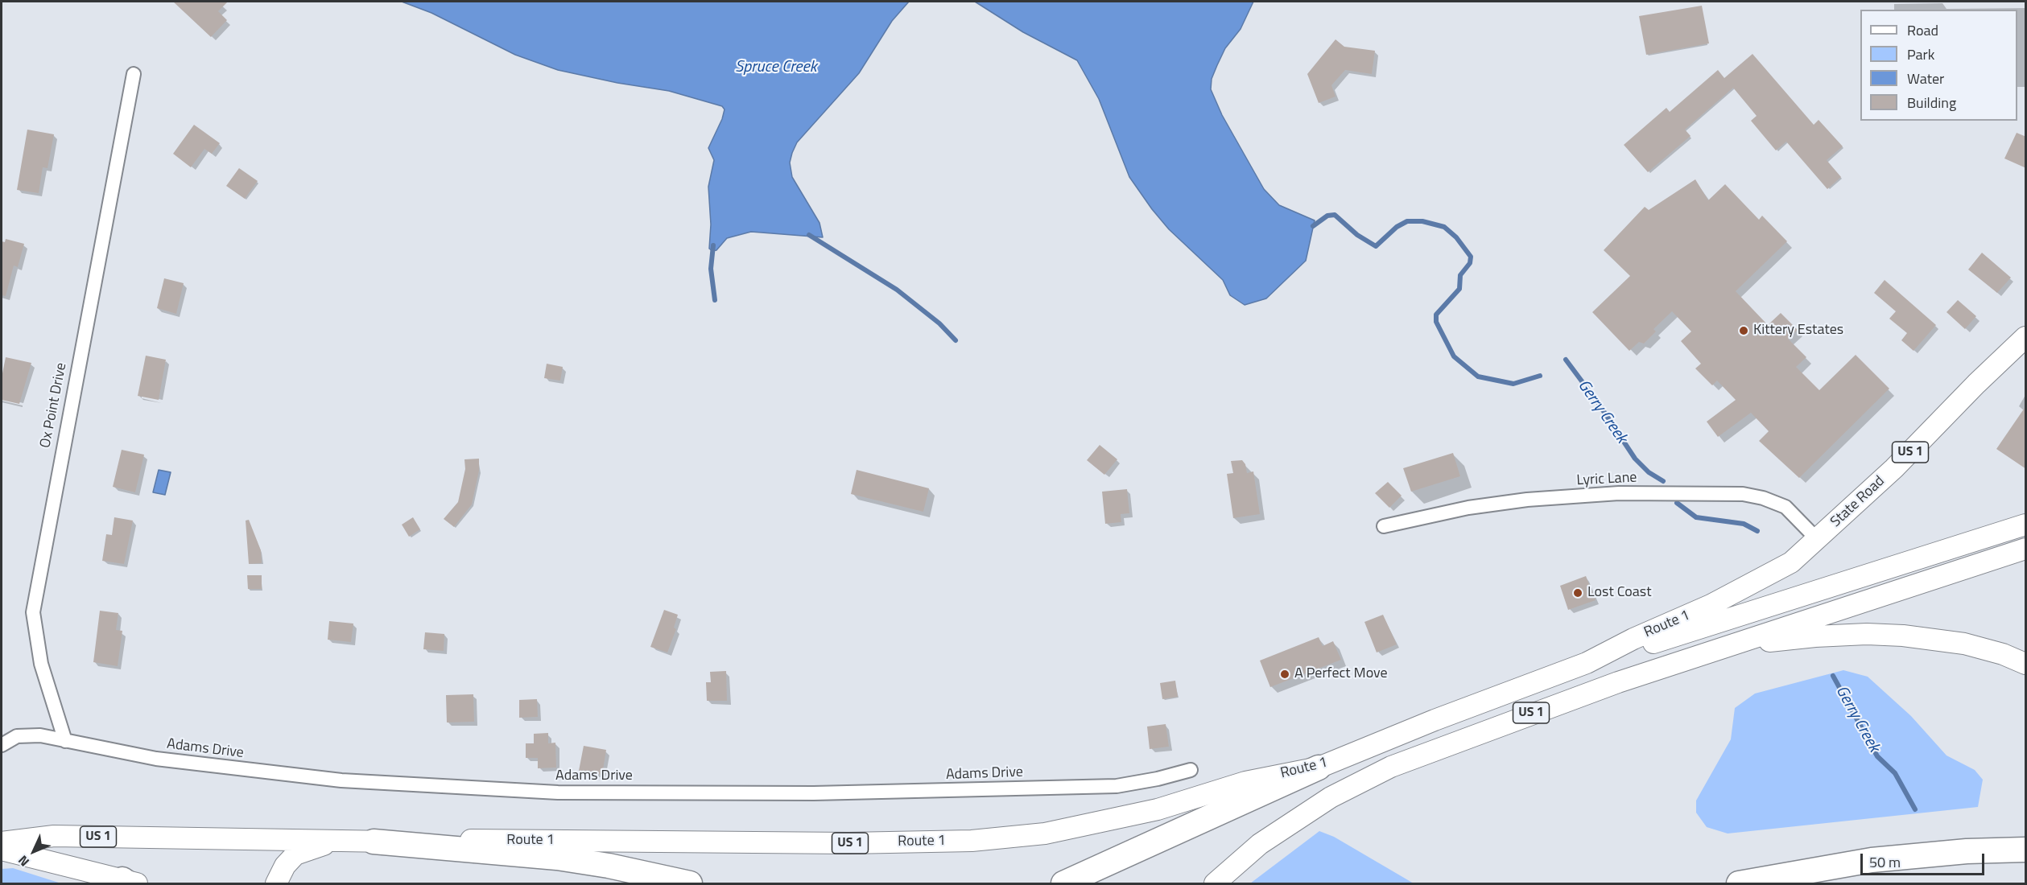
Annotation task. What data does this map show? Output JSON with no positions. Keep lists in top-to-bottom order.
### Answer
{
  "streets": {
    "main road": ["US 1", "State Road", "Route 1"],
    "street": ["Ox Point Drive", "Lyric Lane", "Adams Drive"]
  },
  "crossings": [
    ["Ox Point Drive", "Adams Drive"],
    ["Lyric Lane", "State Road"],
    ["State Road", "Route 1"]
  ],
  "water": ["Spruce Creek", "Gerry Creek"],
  "places": ["Kittery Estates", "Lost Coast", "A Perfect Move"],
  "legend": [
    "Road",
    "Park",
    "Water",
    "Building"
  ],
  "scale_bar": "50 m",
  "north": "bottom left"
}
